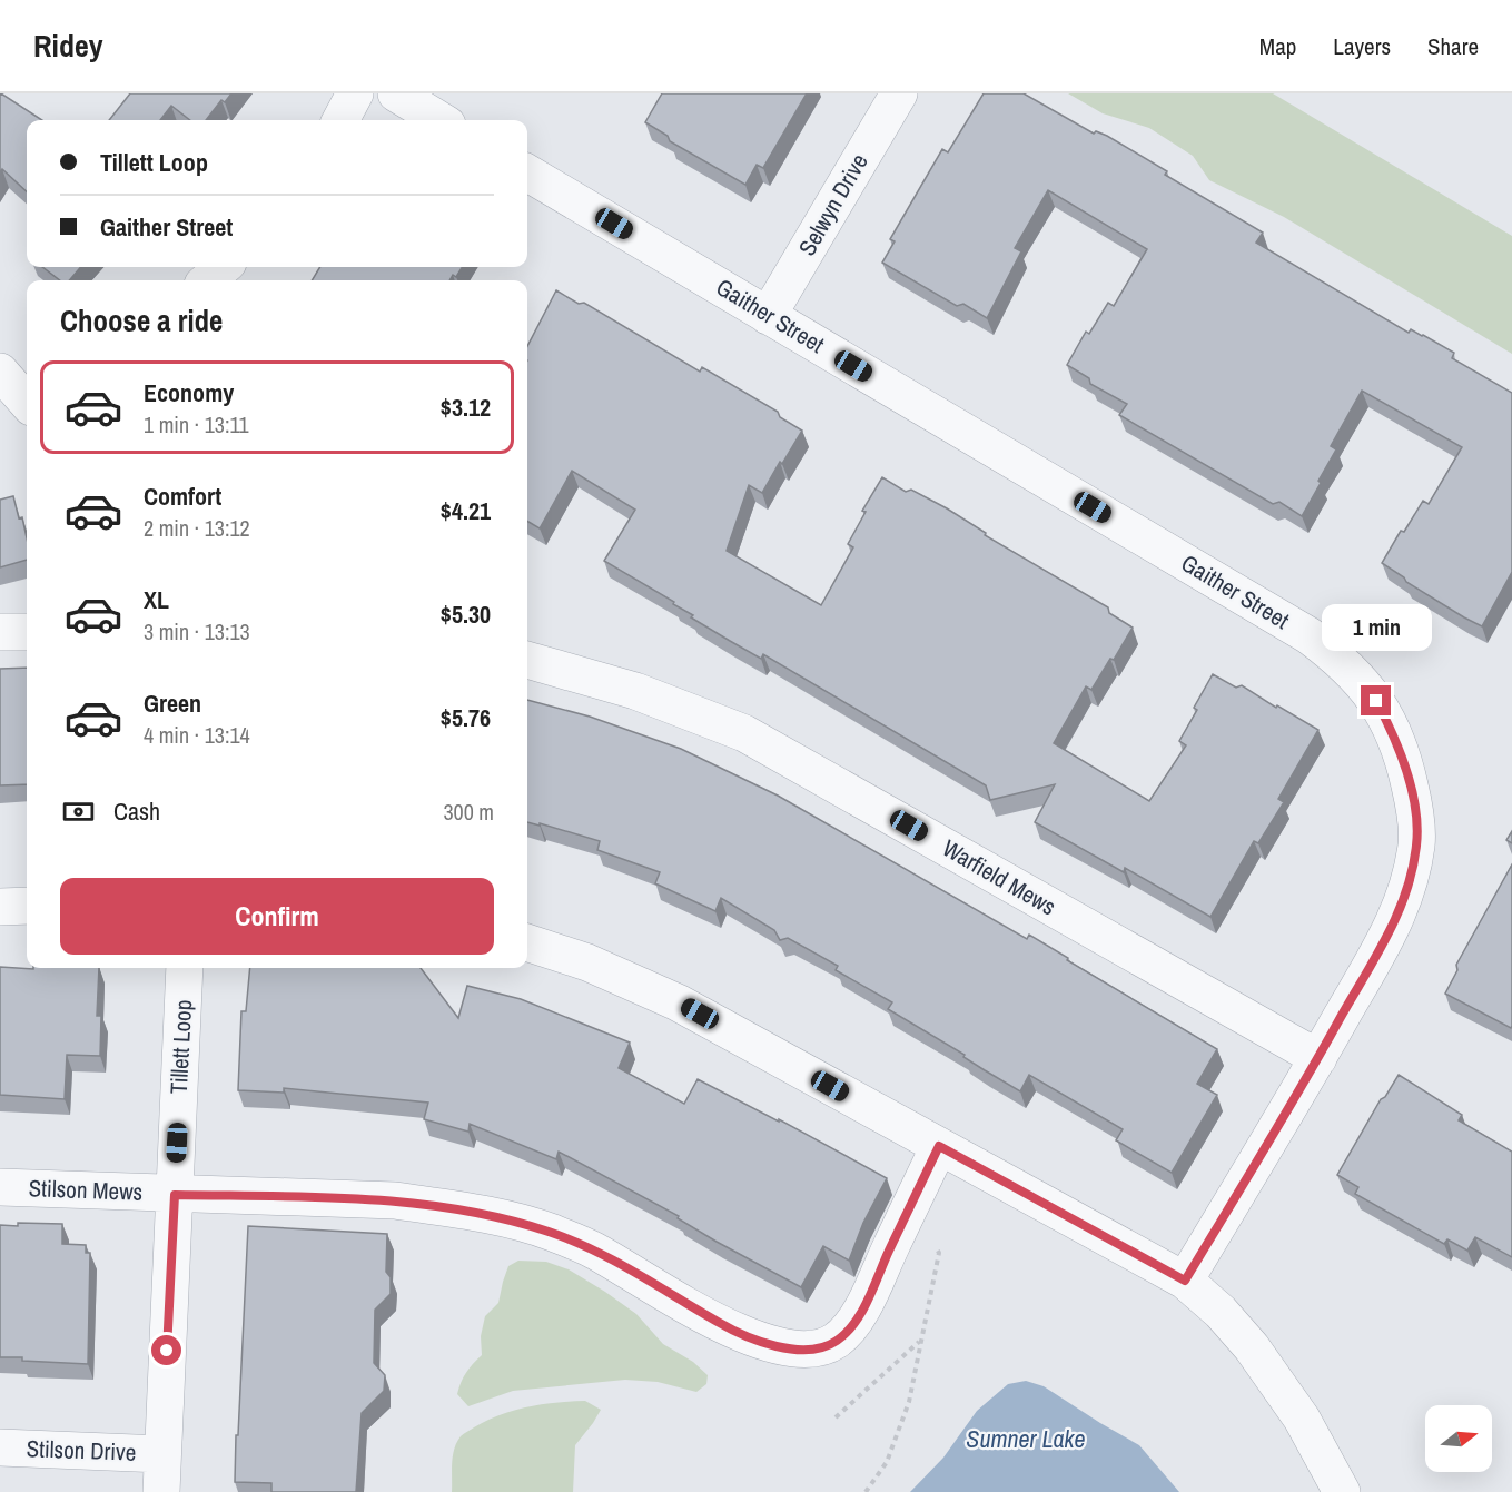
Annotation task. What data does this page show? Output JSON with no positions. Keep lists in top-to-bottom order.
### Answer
{
  "streets": {
    "street": [
      "Selwyn Drive",
      "Gaither Street",
      "Warfield Mews",
      "Tillett Loop",
      "Stilson Mews",
      "Stilson Drive"
    ]
  },
  "crossings": [
    ["Selwyn Drive", "Gaither Street"],
    ["Gaither Street", "Warfield Mews"],
    ["Tillett Loop", "Stilson Mews"],
    ["Tillett Loop", "Stilson Drive"]
  ],
  "water": ["Sumner Lake"],
  "north": "right",
  "page": {
    "header": "Ridey",
    "nav": ["Map", "Layers", "Share"],
    "banner": ["Tillett Loop", "Gaither Street"],
    "heading": "Choose a ride",
    "list": [
      {
        "name": "Economy",
        "note": "1 min · 13:11",
        "value": "$3.12"
      },
      {
        "name": "Comfort",
        "note": "2 min · 13:12",
        "value": "$4.21"
      },
      {
        "name": "XL",
        "note": "3 min · 13:13",
        "value": "$5.30"
      },
      {
        "name": "Green",
        "note": "4 min · 13:14",
        "value": "$5.76"
      }
    ],
    "bubble": "1 min",
    "pay": ["Cash", "300 m"],
    "buttons": "Confirm"
  }
}
